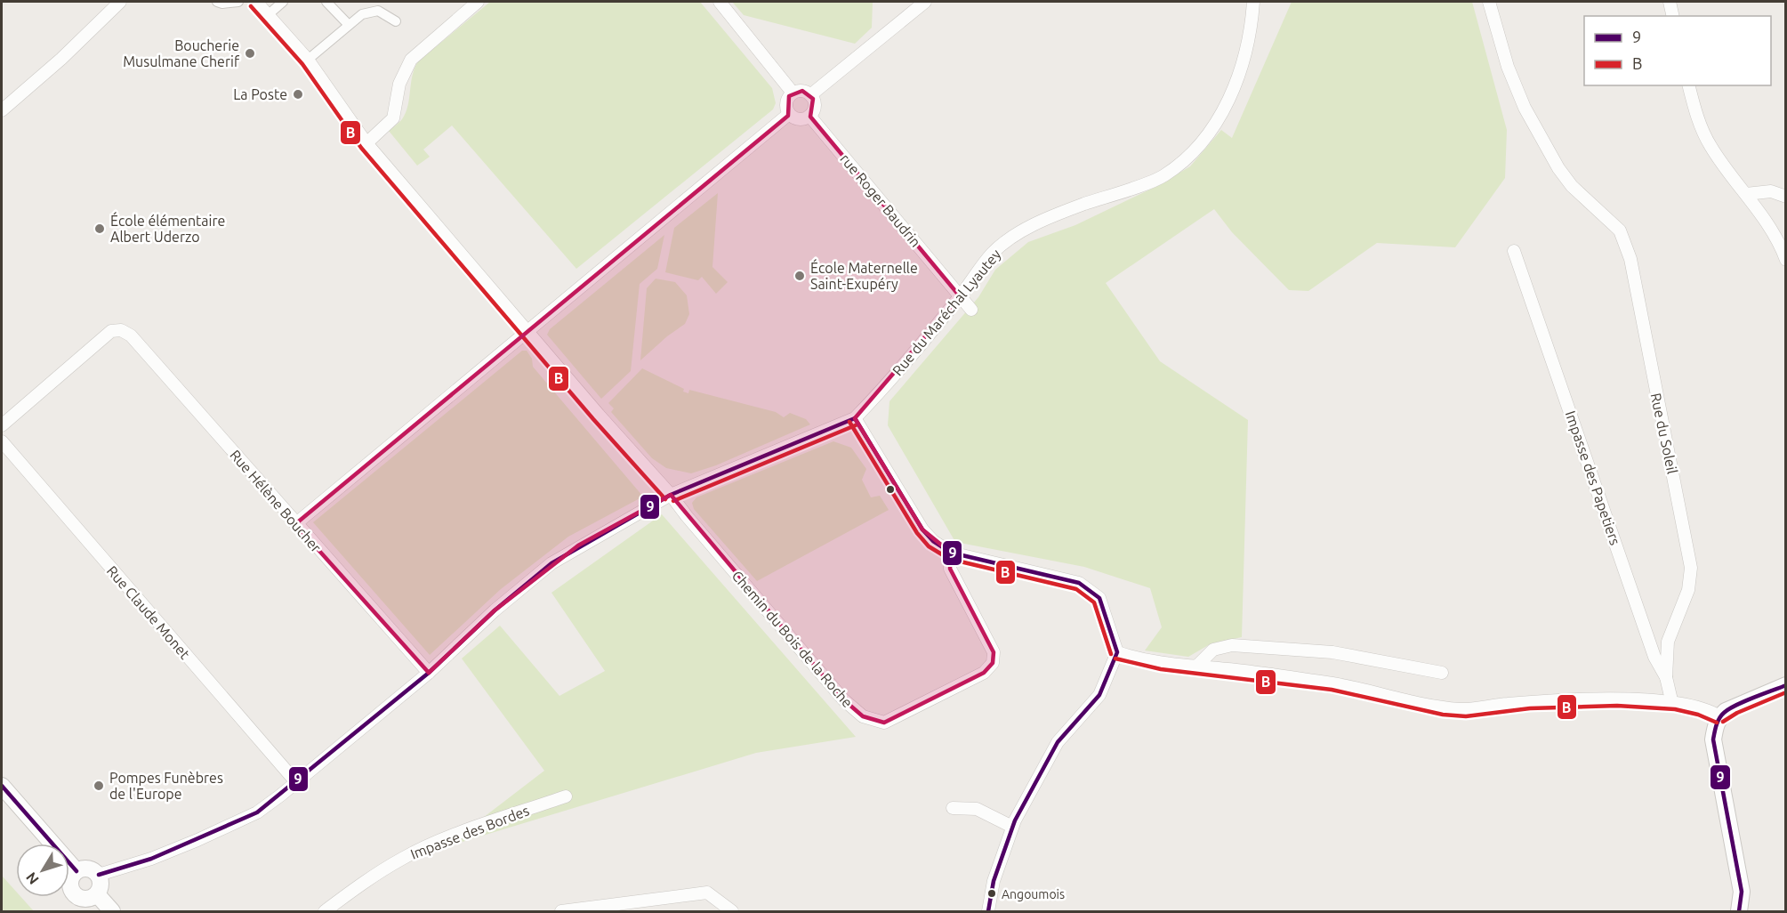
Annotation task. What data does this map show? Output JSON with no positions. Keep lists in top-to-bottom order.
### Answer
{
  "streets": {
    "street": [
      "rue Roger Baudrin",
      "Rue du Maréchal Lyautey",
      "Rue du Soleil",
      "Impasse des Papetiers",
      "Rue Hélène Boucher",
      "Rue Claude Monet",
      "Chemin du Bois de la Roche",
      "Impasse des Bordes"
    ]
  },
  "crossings": [
    ["rue Roger Baudrin", "Rue du Maréchal Lyautey"],
    ["Rue du Maréchal Lyautey", "Rue Hélène Boucher"],
    ["Rue du Maréchal Lyautey", "Rue Claude Monet"],
    ["Rue du Maréchal Lyautey", "Chemin du Bois de la Roche"],
    ["Rue du Soleil", "Impasse des Papetiers"]
  ],
  "places": [
    "Boucherie Musulmane Cherif",
    "La Poste",
    "École élémentaire Albert Uderzo",
    "École Maternelle Saint-Exupéry",
    "Pompes Funèbres de l'Europe",
    "Angoumois"
  ],
  "lines": ["transit line B", "transit line 9"],
  "legend": ["9", "B"],
  "north": "bottom left"
}
